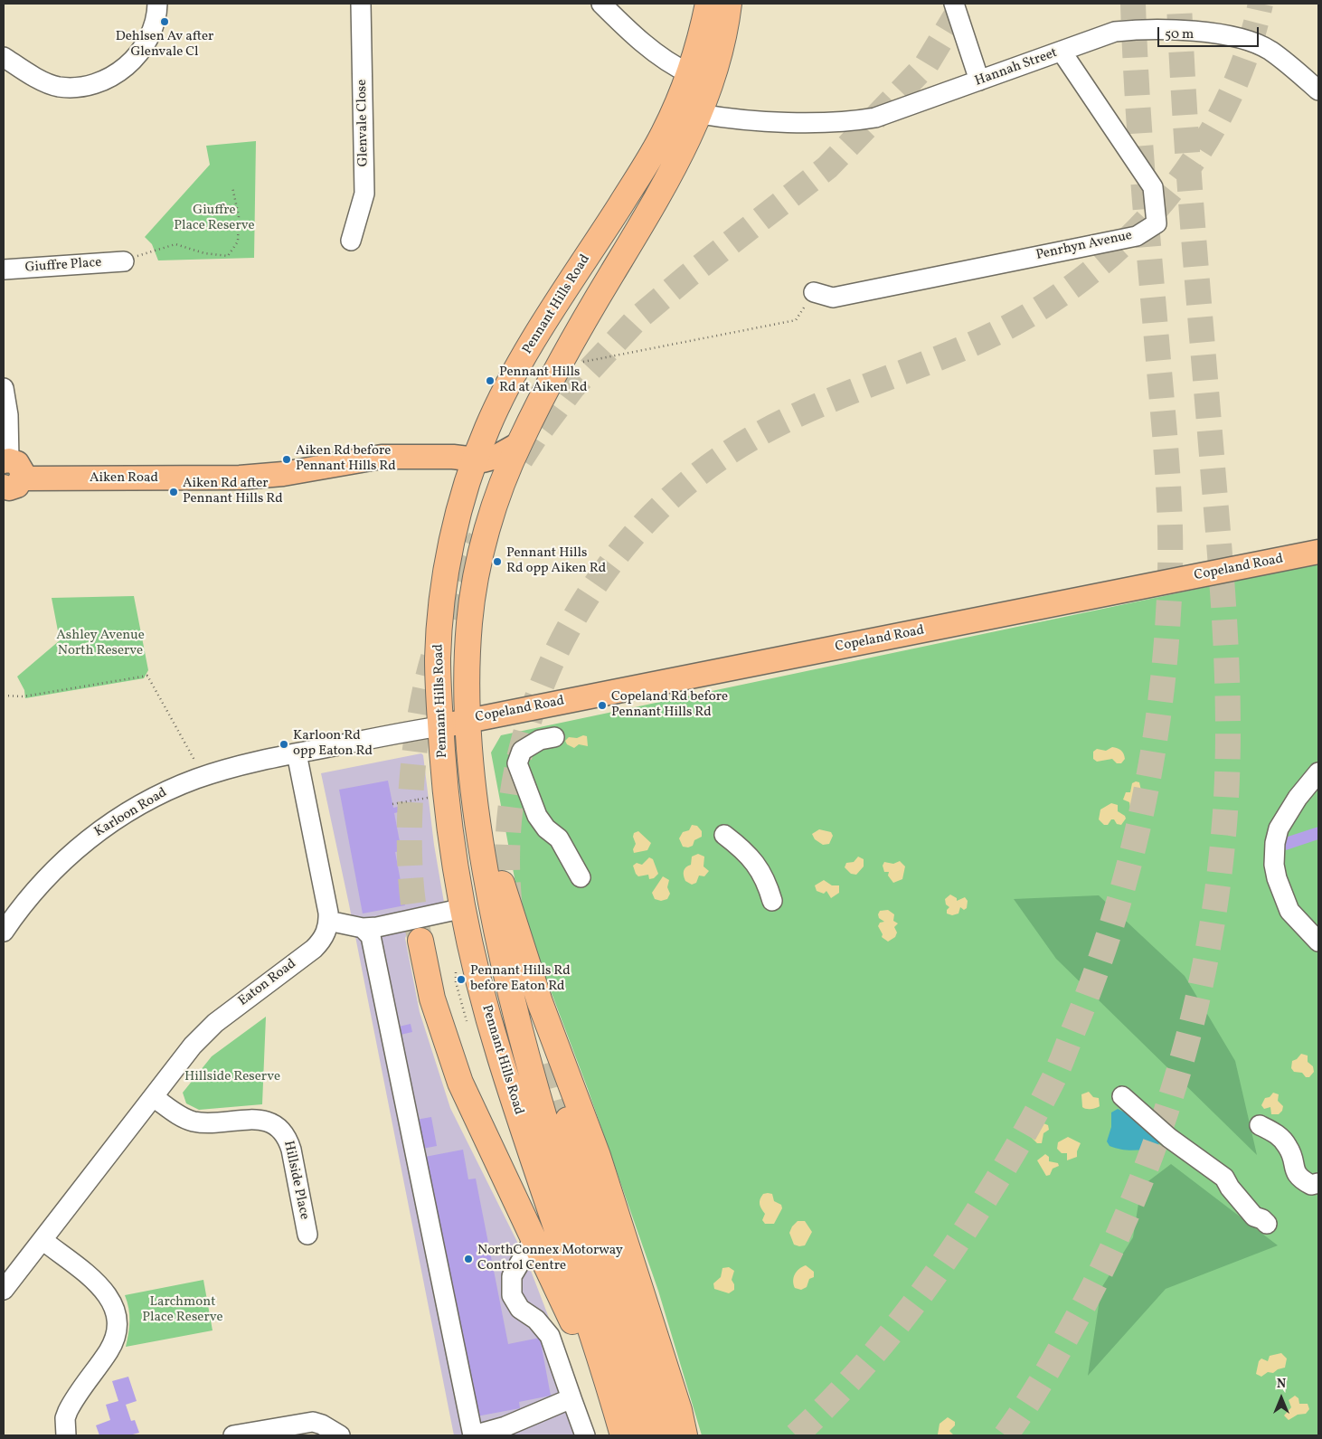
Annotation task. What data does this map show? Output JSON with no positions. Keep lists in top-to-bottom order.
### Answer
{
  "streets": {
    "highway": ["Pennant Hills Road"],
    "main road": ["Aiken Road", "Copeland Road"],
    "street": [
      "Hannah Street",
      "Glenvale Close",
      "Penrhyn Avenue",
      "Giuffre Place",
      "Karloon Road",
      "Eaton Road",
      "Hillside Place"
    ]
  },
  "crossings": [
    ["Hannah Street", "Penrhyn Avenue"],
    ["Hannah Street", "Pennant Hills Road"],
    ["Pennant Hills Road", "Aiken Road"],
    ["Pennant Hills Road", "Copeland Road"],
    ["Eaton Road", "Hillside Place"]
  ],
  "parks": [
    "Giuffre Place Reserve",
    "Ashley Avenue North Reserve",
    "Hillside Reserve",
    "Larchmont Place Reserve"
  ],
  "places": [
    "Dehlsen Av after Glenvale Cl",
    "Pennant Hills Rd at Aiken Rd",
    "Aiken Rd before Pennant Hills Rd",
    "Aiken Rd after Pennant Hills Rd",
    "Pennant Hills Rd opp Aiken Rd",
    "Copeland Rd before Pennant Hills Rd",
    "Karloon Rd opp Eaton Rd",
    "Pennant Hills Rd before Eaton Rd",
    "NorthConnex Motorway Control Centre"
  ],
  "scale_bar": "50 m",
  "north": "top"
}
